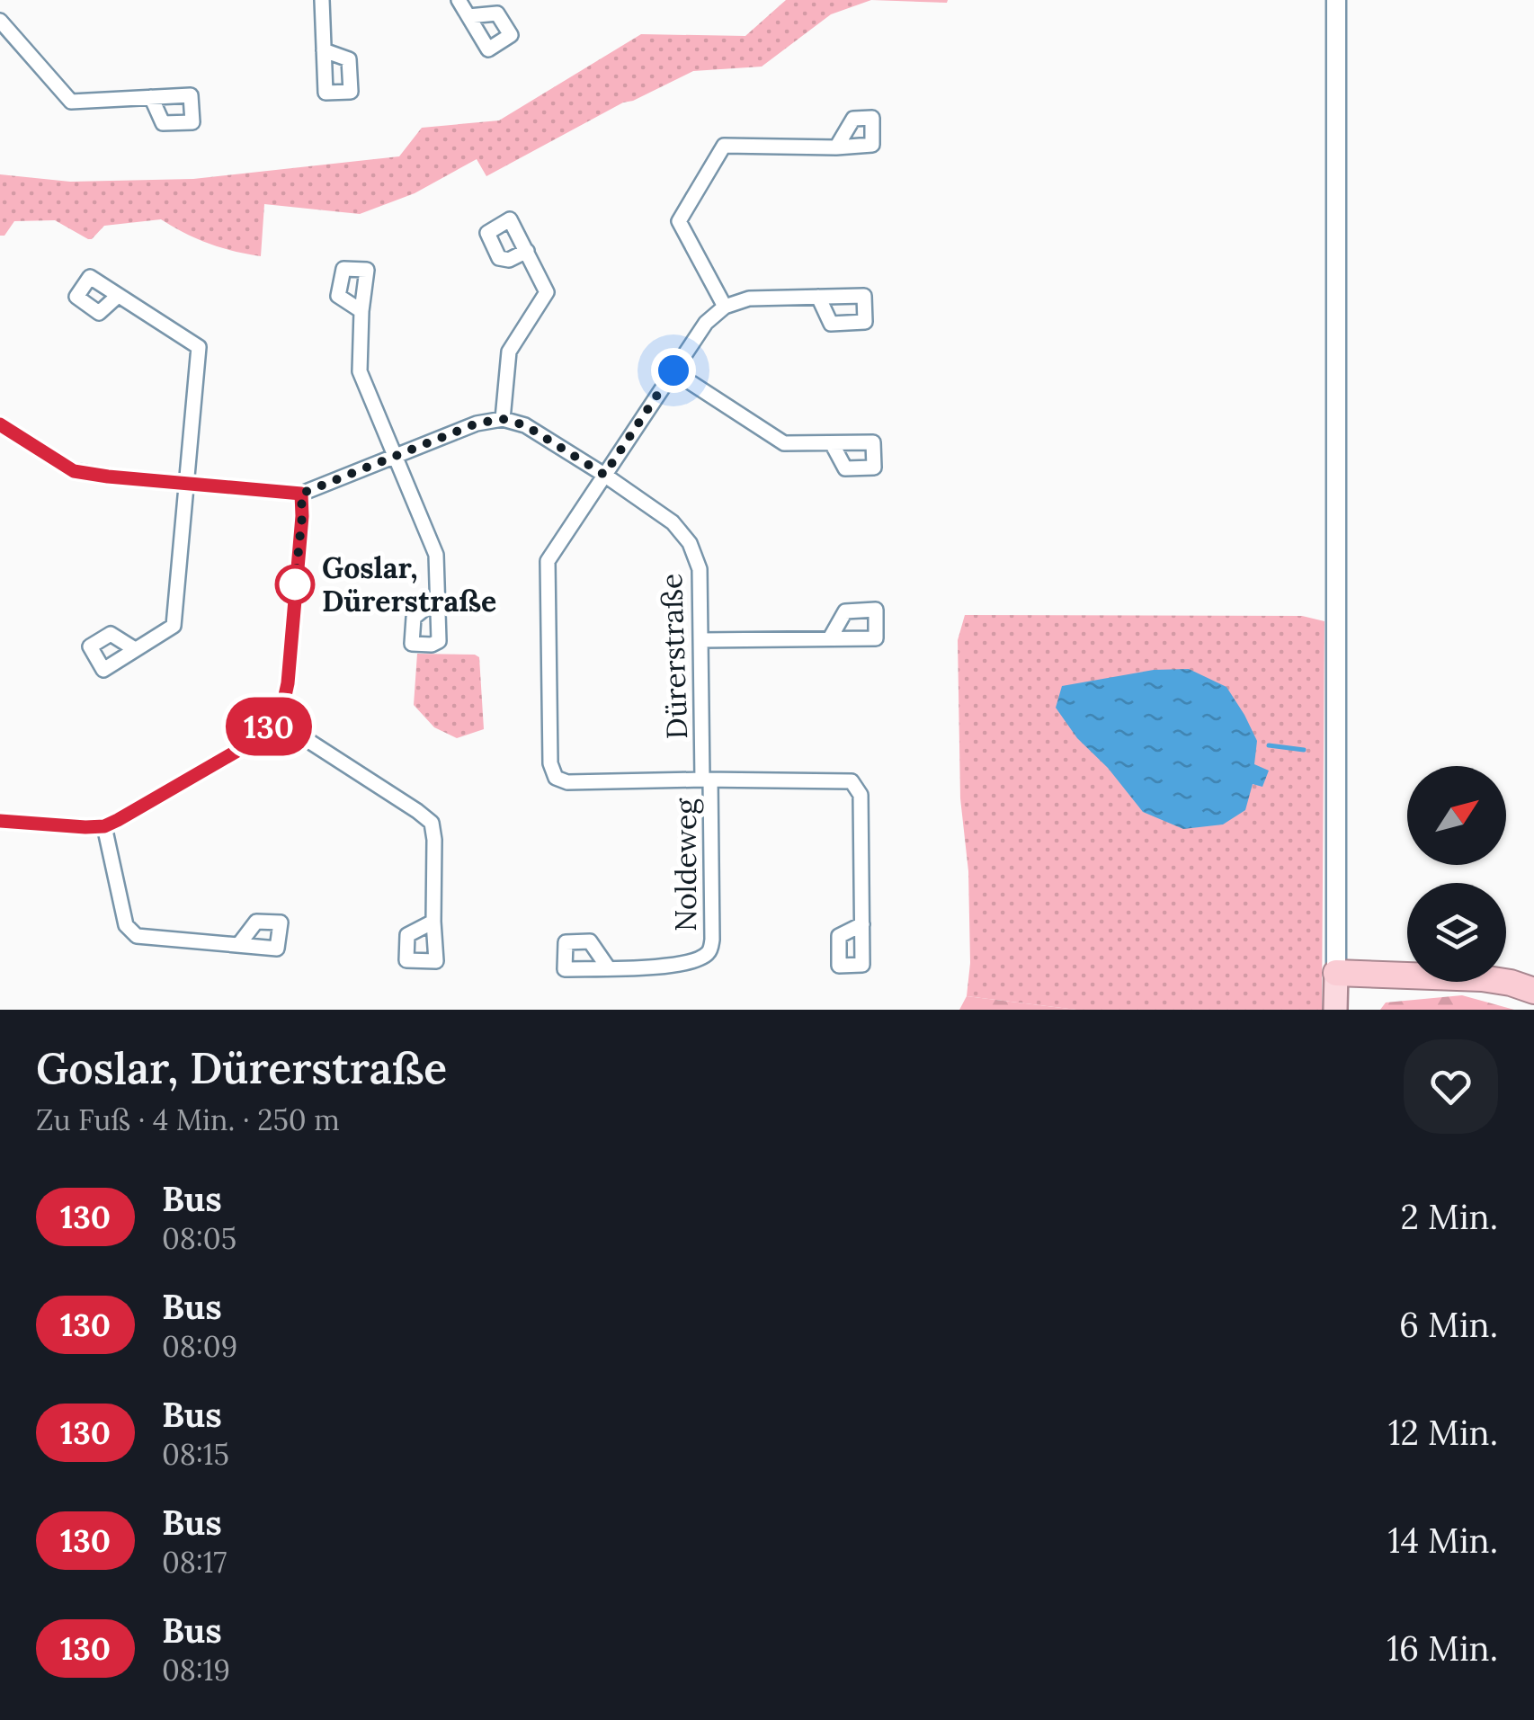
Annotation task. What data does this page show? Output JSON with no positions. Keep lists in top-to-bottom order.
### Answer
{
  "streets": {
    "street": ["Dürerstraße", "Noldeweg"]
  },
  "crossings": [
    ["Dürerstraße", "Noldeweg"]
  ],
  "places": ["Goslar, Dürerstraße"],
  "lines": ["bus line 130"],
  "north": "top right",
  "page": {
    "on_map": "130",
    "heading": ["Goslar, Dürerstraße", "Zu Fuß · 4 Min. · 250 m"],
    "list": [
      {
        "mark": "130",
        "name": "Bus",
        "note": "08:05",
        "value": "2 Min."
      },
      {
        "mark": "130",
        "name": "Bus",
        "note": "08:09",
        "value": "6 Min."
      },
      {
        "mark": "130",
        "name": "Bus",
        "note": "08:15",
        "value": "12 Min."
      },
      {
        "mark": "130",
        "name": "Bus",
        "note": "08:17",
        "value": "14 Min."
      },
      {
        "mark": "130",
        "name": "Bus",
        "note": "08:19",
        "value": "16 Min."
      }
    ]
  }
}
